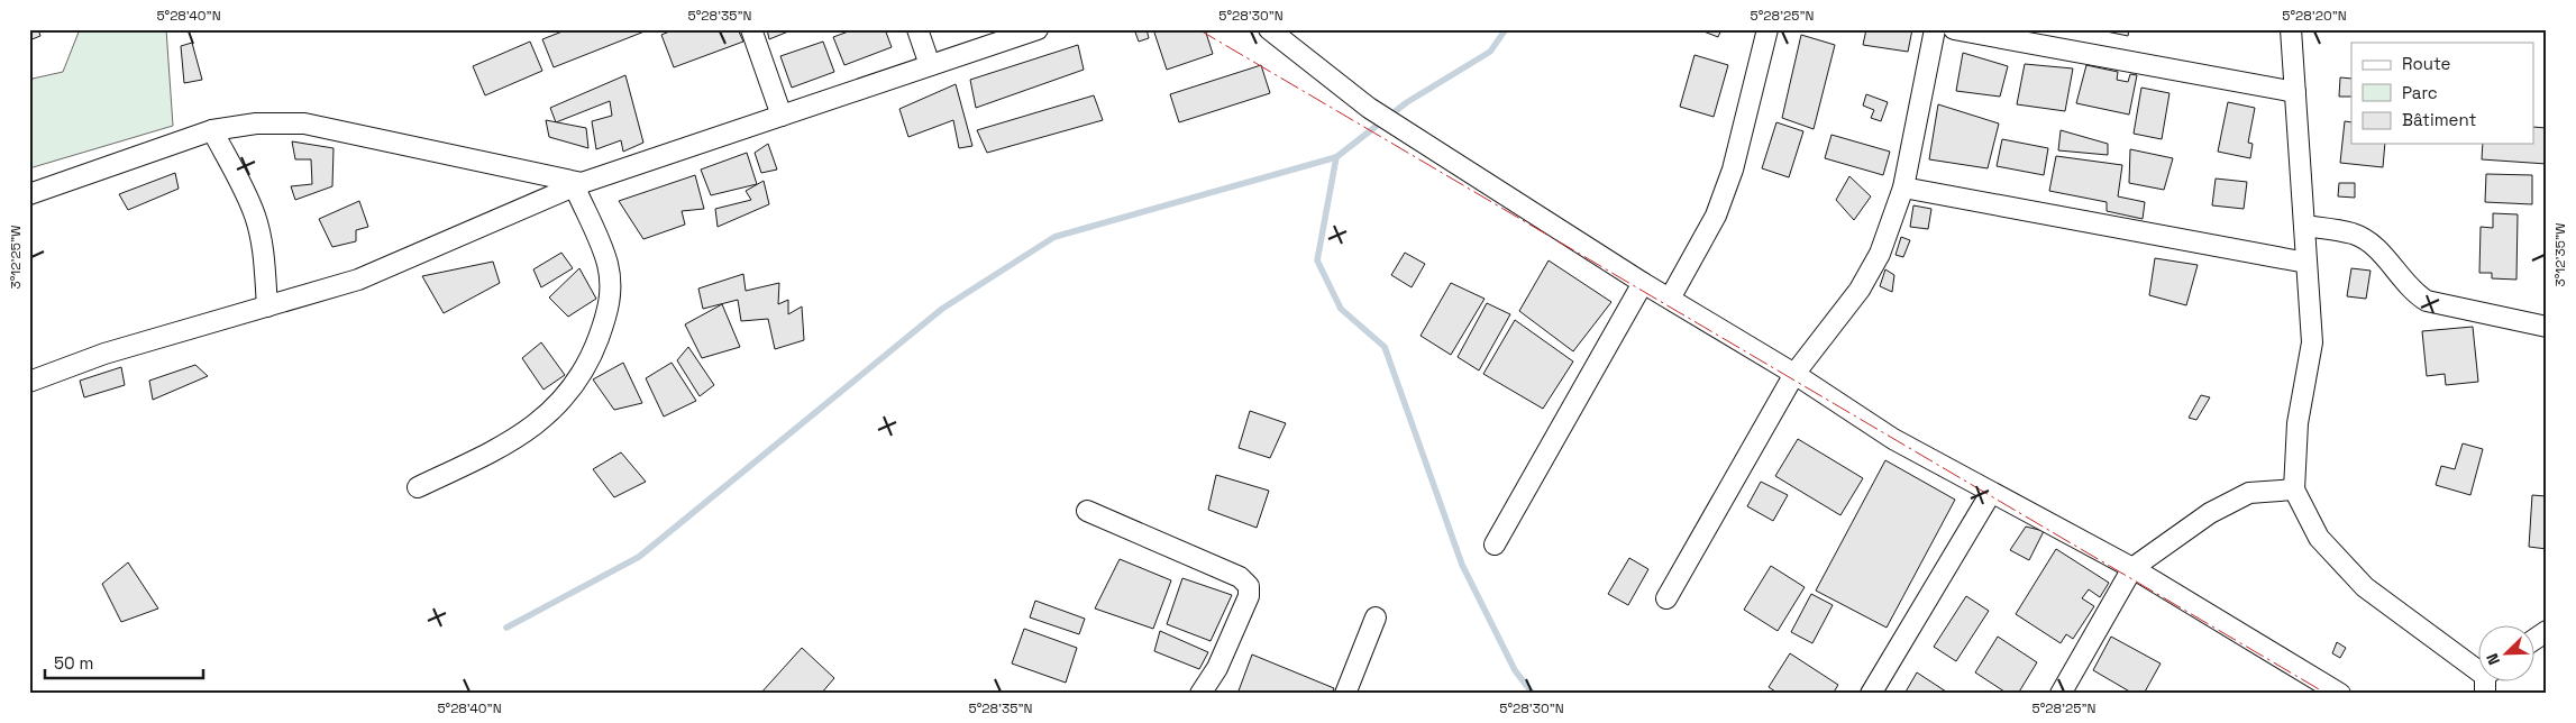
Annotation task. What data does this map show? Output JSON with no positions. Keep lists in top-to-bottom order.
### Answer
{
  "legend": ["Route", "Parc", "Bâtiment"],
  "scale_bar": "50 m",
  "north": "bottom left",
  "coordinates": [
    "5°28'40\"N",
    "5°28'35\"N",
    "5°28'30\"N",
    "5°28'25\"N",
    "5°28'20\"N",
    "3°12'35\"W",
    "3°12'25\"W"
  ]
}
